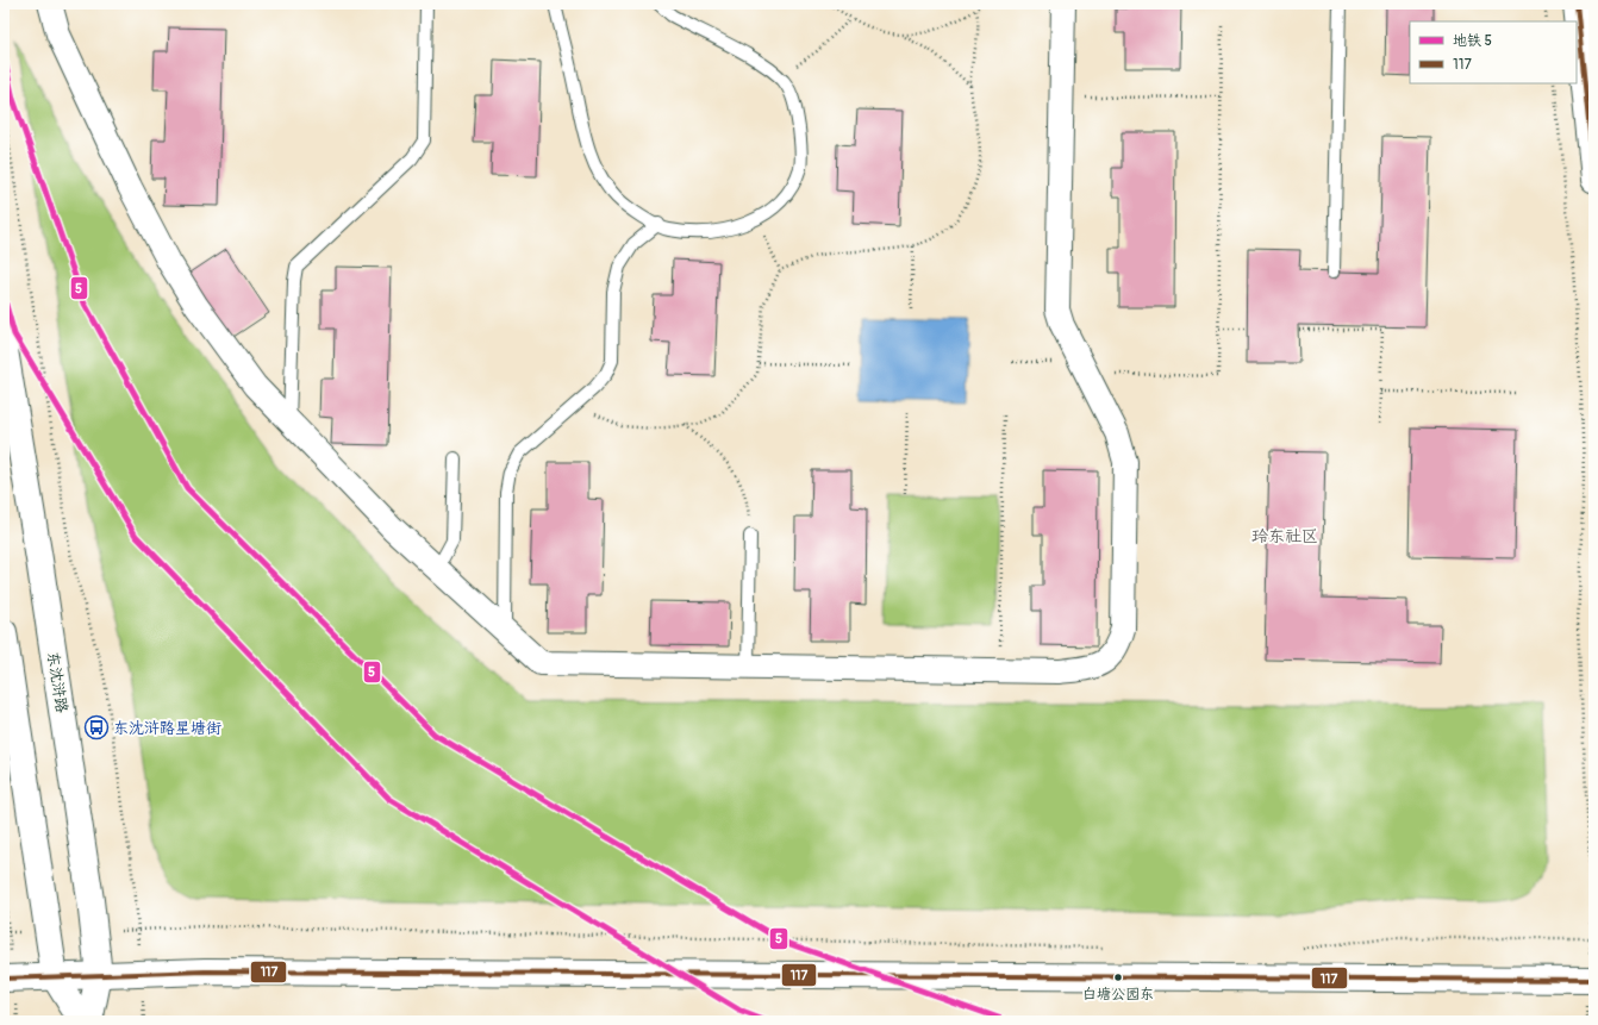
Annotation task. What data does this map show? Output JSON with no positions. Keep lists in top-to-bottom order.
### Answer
{
  "streets": {
    "main road": ["东沈浒路"]
  },
  "districts": ["玲东社区"],
  "places": {
    "bus stop": ["东沈浒路星塘街"],
    "other": ["白塘公园东"]
  },
  "lines": ["transit line 117", "metro line 5"],
  "legend": ["地铁 5", "117"]
}
